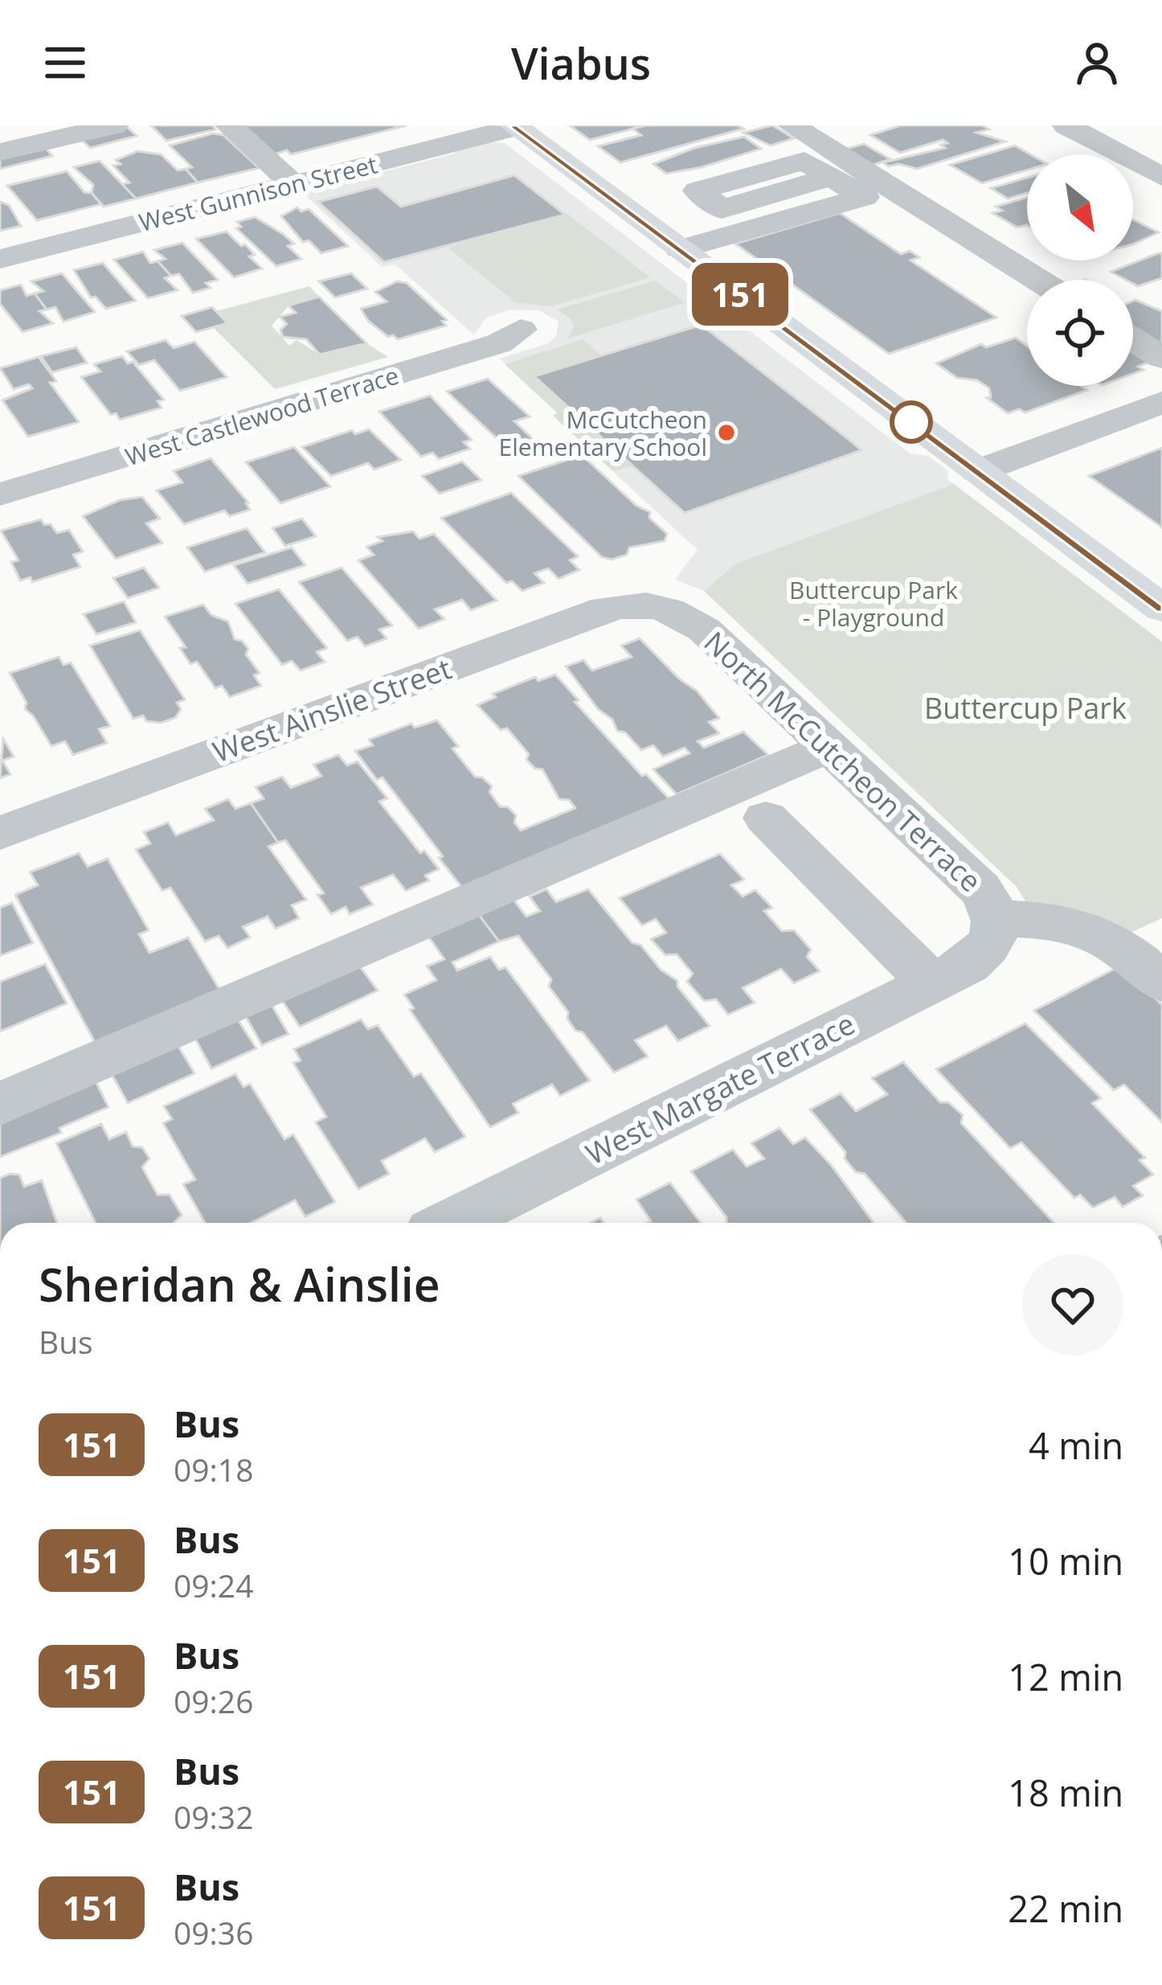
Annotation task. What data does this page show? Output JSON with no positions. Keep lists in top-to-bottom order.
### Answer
{
  "streets": {
    "street": [
      "West Gunnison Street",
      "West Castlewood Terrace",
      "West Ainslie Street",
      "North McCutcheon Terrace",
      "West Margate Terrace"
    ]
  },
  "crossings": [
    ["West Ainslie Street", "North McCutcheon Terrace"],
    ["North McCutcheon Terrace", "West Margate Terrace"]
  ],
  "parks": ["Buttercup Park - Playground", "Buttercup Park"],
  "places": ["McCutcheon Elementary School"],
  "lines": ["bus line 151"],
  "north": "bottom right",
  "page": {
    "header": "Viabus",
    "on_map": "151",
    "heading": ["Sheridan & Ainslie", "Bus"],
    "list": [
      {
        "mark": "151",
        "name": "Bus",
        "note": "09:18",
        "value": "4 min"
      },
      {
        "mark": "151",
        "name": "Bus",
        "note": "09:24",
        "value": "10 min"
      },
      {
        "mark": "151",
        "name": "Bus",
        "note": "09:26",
        "value": "12 min"
      },
      {
        "mark": "151",
        "name": "Bus",
        "note": "09:32",
        "value": "18 min"
      },
      {
        "mark": "151",
        "name": "Bus",
        "note": "09:36",
        "value": "22 min"
      }
    ]
  }
}
